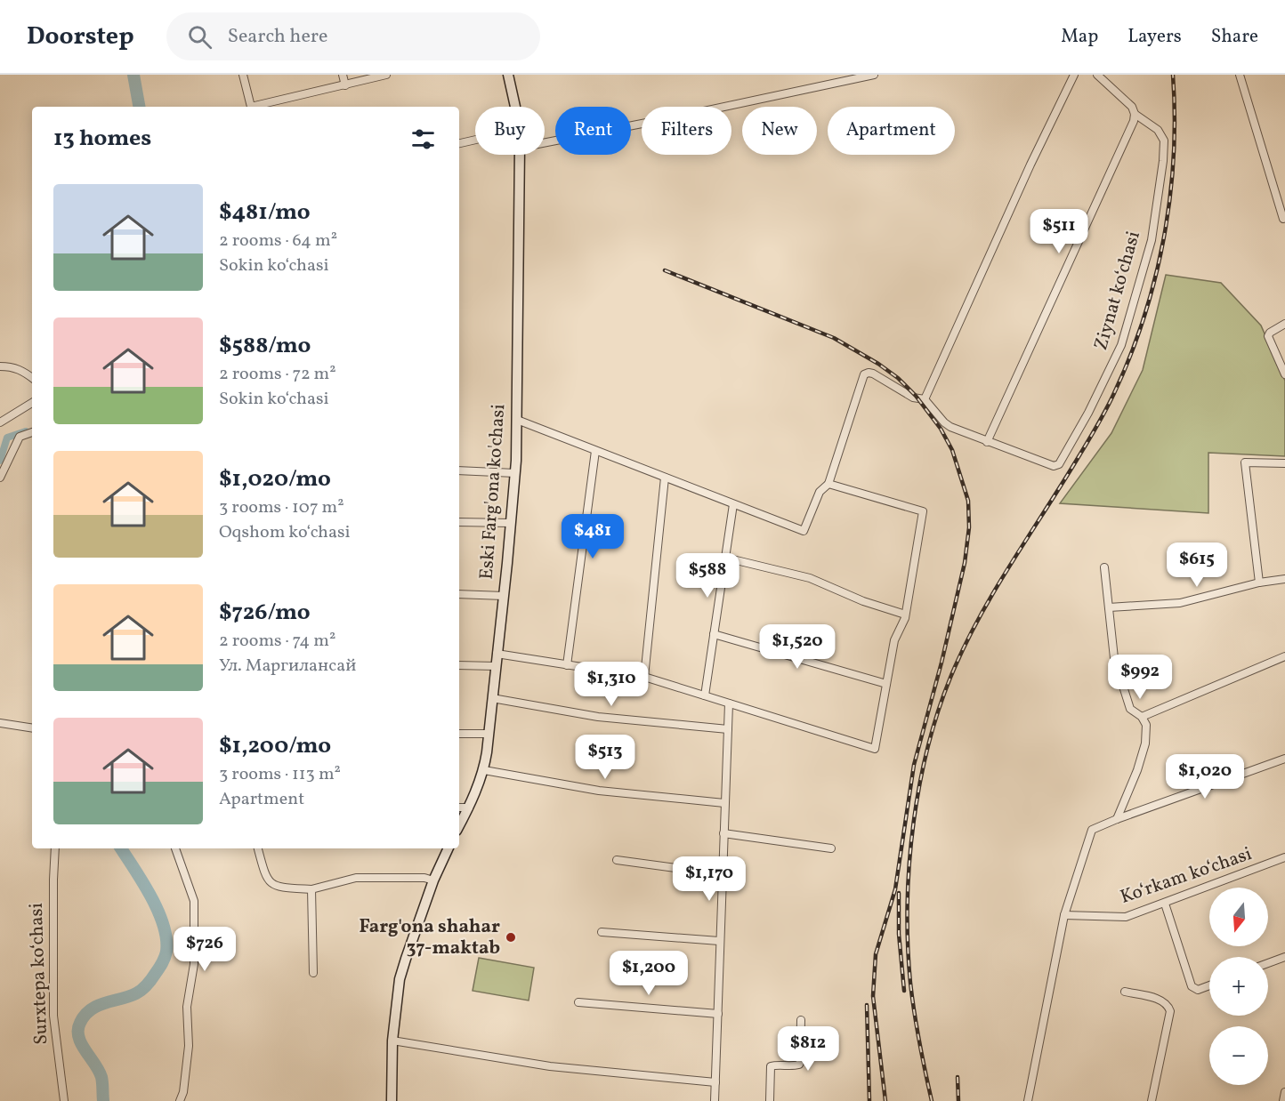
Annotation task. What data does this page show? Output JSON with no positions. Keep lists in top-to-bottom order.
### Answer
{
  "streets": {
    "main road": ["Eski Farg'ona ko'chasi"],
    "street": ["Ziynat koʻchasi", "Koʻrkam koʻchasi", "Surxtepa koʻchasi"]
  },
  "places": ["Farg'ona shahar 37-maktab"],
  "north": "bottom",
  "page": {
    "header": "Doorstep",
    "search": "Search here",
    "nav": ["Map", "Layers", "Share"],
    "chip": [
      "Buy",
      "Rent",
      "Filters",
      "New",
      "Apartment"
    ],
    "heading": "13 homes",
    "list": [
      {
        "name": "$481/mo",
        "note": "2 rooms · 64 m² · Sokin koʻchasi"
      },
      {
        "name": "$588/mo",
        "note": "2 rooms · 72 m² · Sokin koʻchasi"
      },
      {
        "name": "$1,020/mo",
        "note": "3 rooms · 107 m² · Oqshom koʻchasi"
      },
      {
        "name": "$726/mo",
        "note": "2 rooms · 74 m² · Ул. Маргилансай"
      },
      {
        "name": "$1,200/mo",
        "note": "3 rooms · 113 m² · Apartment"
      }
    ],
    "price": [
      "$511",
      "$481",
      "$615",
      "$588",
      "$1,520",
      "$992",
      "$1,310",
      "$513",
      "$1,020",
      "$1,170",
      "$726",
      "$1,200",
      "$812"
    ],
    "map_buttons": ["+", "−"]
  }
}
